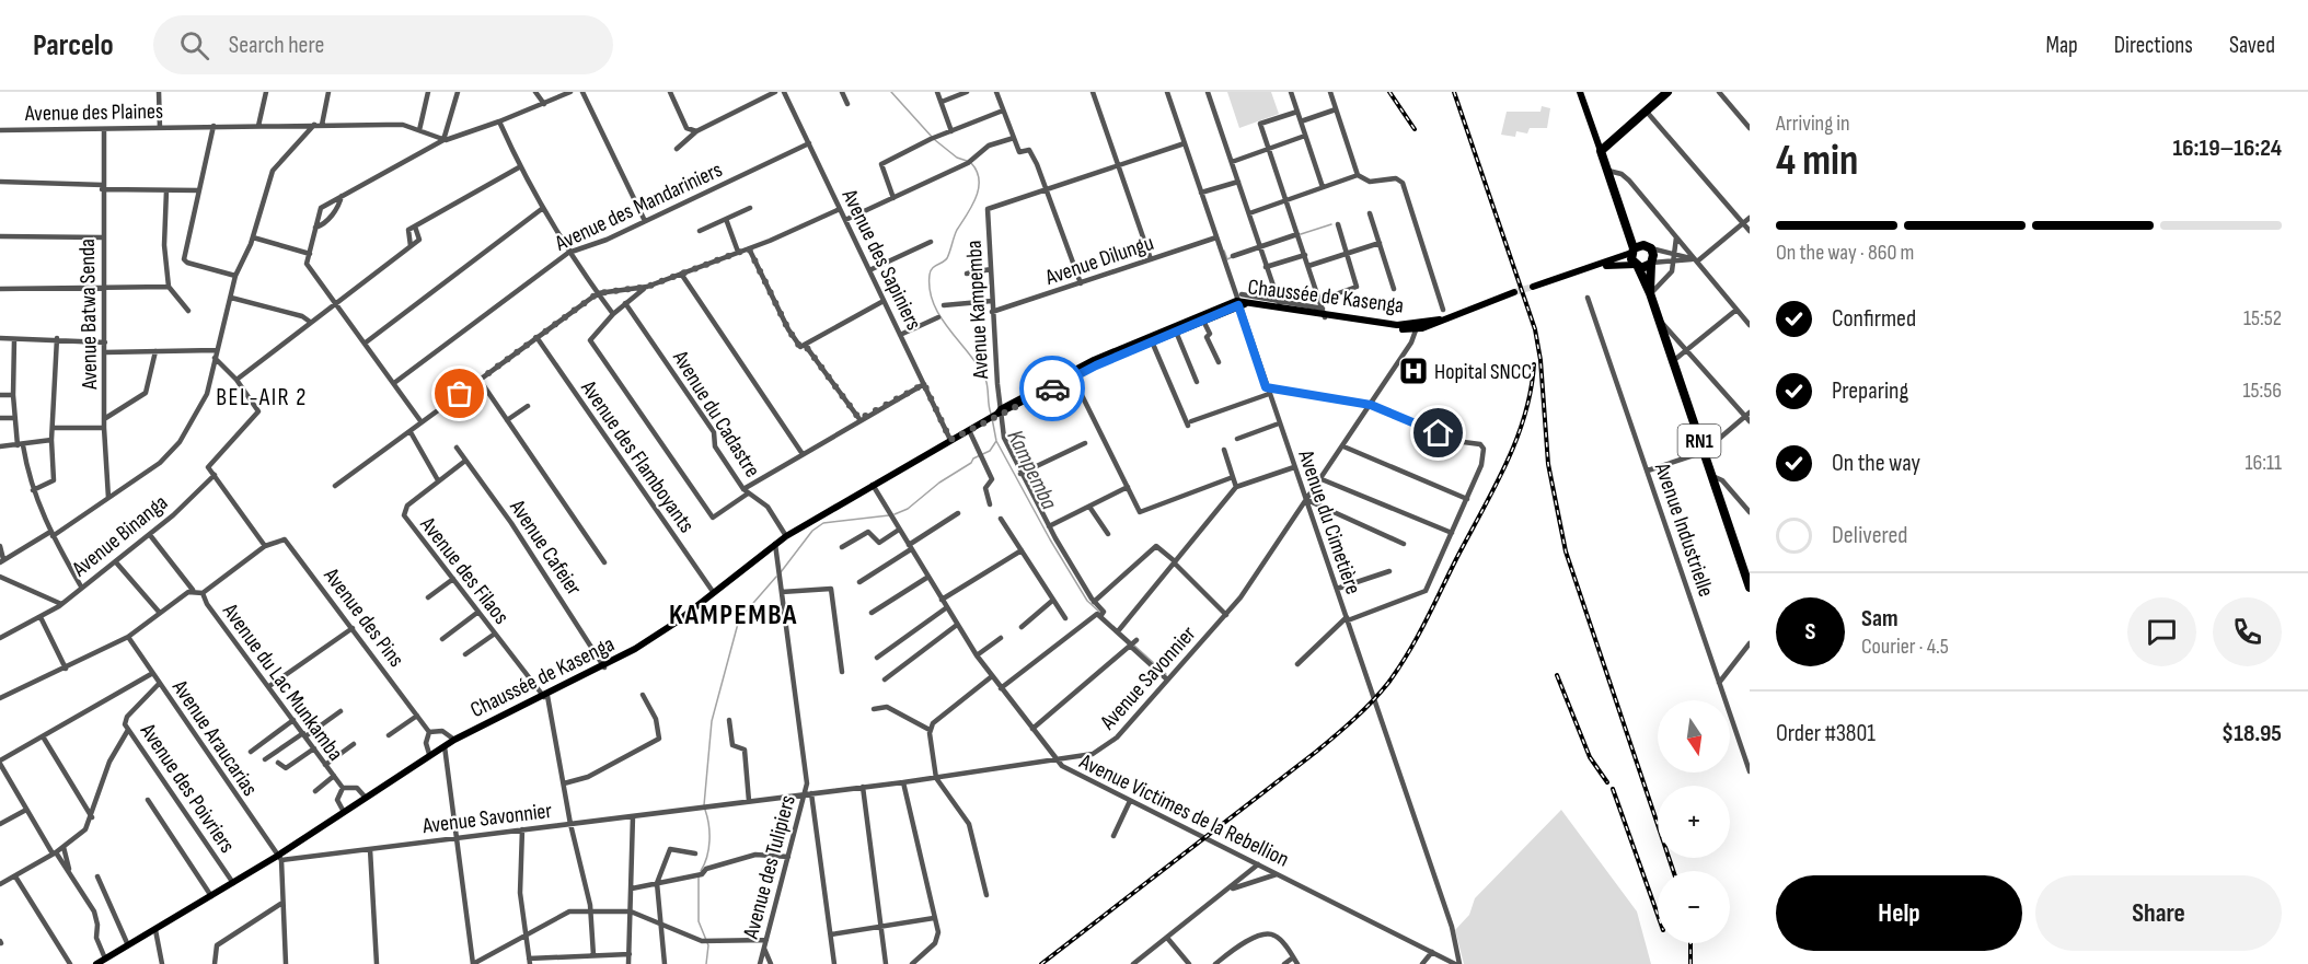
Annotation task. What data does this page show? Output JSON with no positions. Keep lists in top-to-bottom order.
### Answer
{
  "streets": {
    "highway": ["RN1"],
    "main road": ["Chaussée de Kasenga"],
    "street": [
      "Avenue des Plaines",
      "Avenue des Mandariniers",
      "Avenue des Sapiniers",
      "Avenue Dilungu",
      "Avenue Kampemba",
      "Avenue Batwa Senda",
      "Avenue du Cadastre",
      "Avenue des Flamboyants",
      "Avenue du Cimetière",
      "Avenue Industrielle",
      "Avenue Binanga",
      "Avenue Cafeier",
      "Avenue des Filaos",
      "Avenue des Pins",
      "Avenue Savonnier",
      "Avenue du Lac Munkamba",
      "Avenue Araucarias",
      "Avenue des Poivriers",
      "Avenue Victimes de la Rebellion",
      "Avenue des Tulipiers"
    ]
  },
  "crossings": [
    ["Avenue des Plaines", "Avenue Batwa Senda"],
    ["Avenue des Mandariniers", "Avenue des Sapiniers"],
    ["Avenue des Sapiniers", "Chaussée de Kasenga"],
    ["Avenue Dilungu", "Avenue Kampemba"],
    ["Avenue Dilungu", "Avenue du Cimetière"],
    ["Chaussée de Kasenga", "Avenue Kampemba"],
    ["Chaussée de Kasenga", "Avenue du Cadastre"],
    ["Chaussée de Kasenga", "Avenue des Flamboyants"],
    ["Chaussée de Kasenga", "Avenue du Cimetière"],
    ["Chaussée de Kasenga", "Avenue Cafeier"],
    ["Chaussée de Kasenga", "Avenue des Filaos"],
    ["Chaussée de Kasenga", "Avenue Savonnier"],
    ["Chaussée de Kasenga", "Avenue Araucarias"],
    ["Chaussée de Kasenga", "Avenue des Poivriers"],
    ["Chaussée de Kasenga", "Avenue Victimes de la Rebellion"],
    ["Chaussée de Kasenga", "Avenue des Tulipiers"],
    ["Avenue Kampemba", "Avenue Savonnier"],
    ["Avenue du Cimetière", "Avenue Savonnier"],
    ["Avenue du Cimetière", "Avenue Victimes de la Rebellion"],
    ["Avenue Savonnier", "Avenue Araucarias"],
    ["Avenue Savonnier", "Avenue Victimes de la Rebellion"],
    ["Avenue Savonnier", "Avenue des Tulipiers"],
    ["Avenue Araucarias", "Avenue des Poivriers"]
  ],
  "districts": ["BEL-AIR 2", "KAMPEMBA"],
  "water": ["Kampemba"],
  "places": {
    "hospital": ["Hopital SNCC"]
  },
  "north": "bottom",
  "page": {
    "header": "Parcelo",
    "search": "Search here",
    "nav": ["Map", "Directions", "Saved"],
    "heading": ["4 min", "Arriving in", "16:19–16:24"],
    "panel": [
      "Sam",
      "Courier · 4.5",
      "Order #3801",
      "$18.95"
    ],
    "bar": "On the way · 860 m",
    "list": [
      ["Confirmed", "15:52"],
      ["Preparing", "15:56"],
      ["On the way", "16:11"],
      "Delivered"
    ],
    "round": "S",
    "map_buttons": ["+", "−"],
    "buttons": ["Help", "Share"]
  }
}
